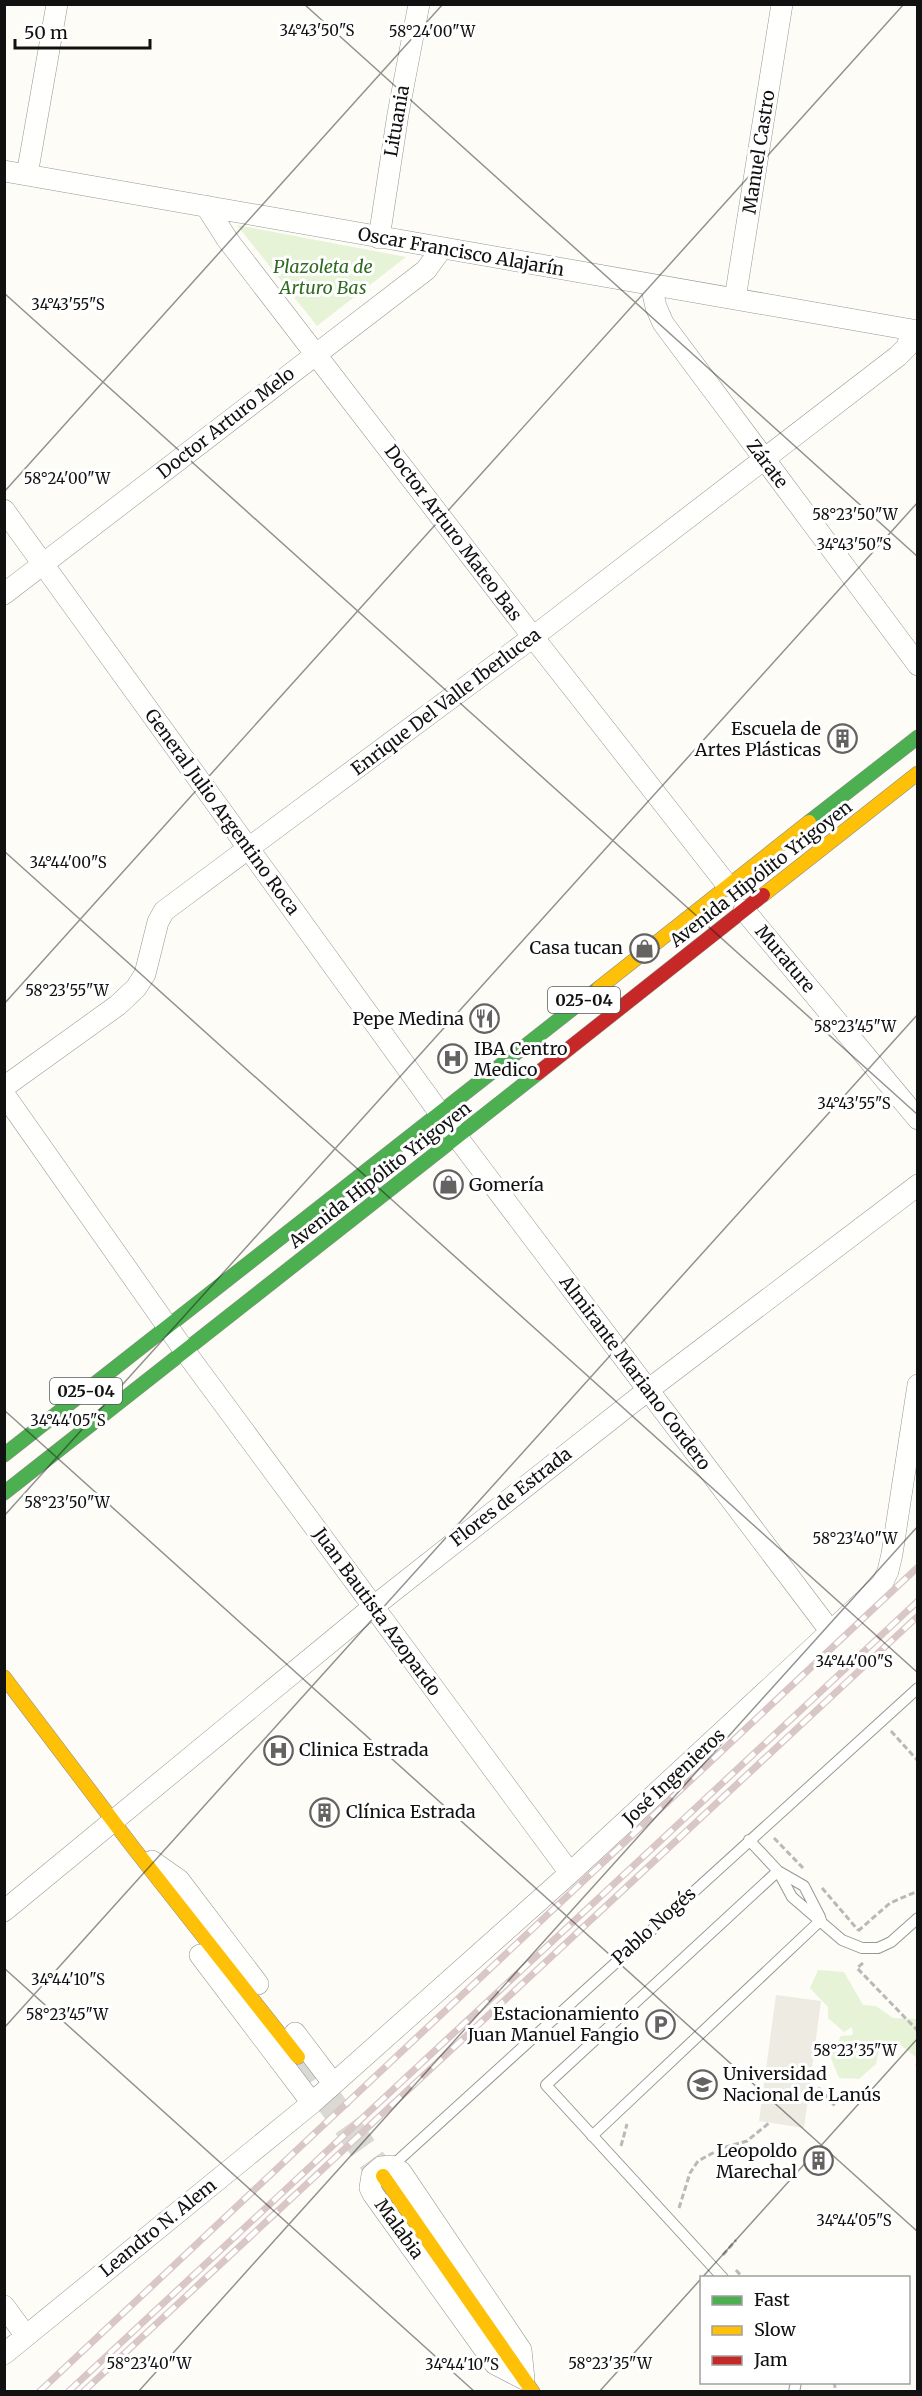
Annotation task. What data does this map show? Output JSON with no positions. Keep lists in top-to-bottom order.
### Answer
{
  "streets": {
    "main road": ["Avenida Hipólito Yrigoyen", "025-04"],
    "street": [
      "Lituania",
      "Manuel Castro",
      "Oscar Francisco Alajarín",
      "Doctor Arturo Melo",
      "Zárate",
      "Doctor Arturo Mateo Bas",
      "Enrique Del Valle Iberlucea",
      "General Julio Argentino Roca",
      "Murature",
      "Almirante Mariano Cordero",
      "Flores de Estrada",
      "Juan Bautista Azopardo",
      "José Ingenieros",
      "Leandro N. Alem",
      "Malabia"
    ],
    "lane": ["Pablo Nogés"]
  },
  "crossings": [
    ["Lituania", "Oscar Francisco Alajarín"],
    ["Manuel Castro", "Oscar Francisco Alajarín"],
    ["Oscar Francisco Alajarín", "Doctor Arturo Melo"],
    ["Oscar Francisco Alajarín", "Zárate"],
    ["Oscar Francisco Alajarín", "Doctor Arturo Mateo Bas"],
    ["Oscar Francisco Alajarín", "Enrique Del Valle Iberlucea"],
    ["Doctor Arturo Melo", "Doctor Arturo Mateo Bas"],
    ["Doctor Arturo Melo", "General Julio Argentino Roca"],
    ["Zárate", "Enrique Del Valle Iberlucea"],
    ["Doctor Arturo Mateo Bas", "Enrique Del Valle Iberlucea"],
    ["Doctor Arturo Mateo Bas", "Avenida Hipólito Yrigoyen"],
    ["Enrique Del Valle Iberlucea", "General Julio Argentino Roca"],
    ["General Julio Argentino Roca", "Avenida Hipólito Yrigoyen"],
    ["General Julio Argentino Roca", "Almirante Mariano Cordero"],
    ["Avenida Hipólito Yrigoyen", "Murature"],
    ["Avenida Hipólito Yrigoyen", "Almirante Mariano Cordero"],
    ["Avenida Hipólito Yrigoyen", "Juan Bautista Azopardo"],
    ["Almirante Mariano Cordero", "Flores de Estrada"],
    ["Almirante Mariano Cordero", "José Ingenieros"],
    ["Flores de Estrada", "Juan Bautista Azopardo"],
    ["Juan Bautista Azopardo", "José Ingenieros"],
    ["José Ingenieros", "Leandro N. Alem"],
    ["Pablo Nogés", "Malabia"]
  ],
  "parks": ["Plazoleta de Arturo Bas"],
  "places": {
    "building": ["Escuela de Artes Plásticas", "Clínica Estrada", "Leopoldo Marechal"],
    "shop": ["Casa tucan", "Gomería"],
    "restaurant": ["Pepe Medina"],
    "hospital": ["IBA Centro Medico", "Clinica Estrada"],
    "parking": ["Estacionamiento Juan Manuel Fangio"],
    "school or university": ["Universidad Nacional de Lanús"]
  },
  "legend": ["Fast", "Slow", "Jam"],
  "scale_bar": "50 m",
  "coordinates": [
    "34°43'50\"S",
    "58°24'00\"W",
    "34°43'55\"S",
    "58°23'50\"W",
    "34°44'00\"S",
    "58°23'55\"W",
    "58°23'45\"W",
    "34°44'05\"S",
    "58°23'40\"W",
    "34°44'10\"S",
    "58°23'35\"W"
  ]
}
